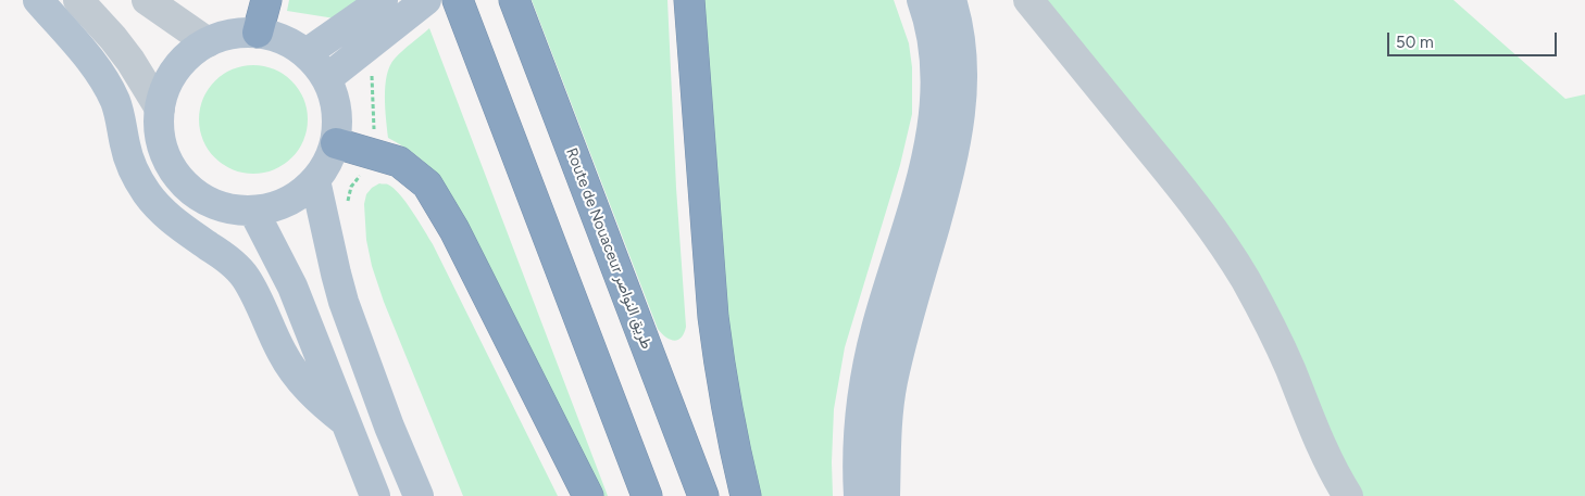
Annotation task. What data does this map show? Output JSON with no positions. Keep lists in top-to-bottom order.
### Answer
{
  "streets": {
    "highway": ["Route de Nouaceur طريق النواصر"]
  },
  "scale_bar": "50 m"
}
